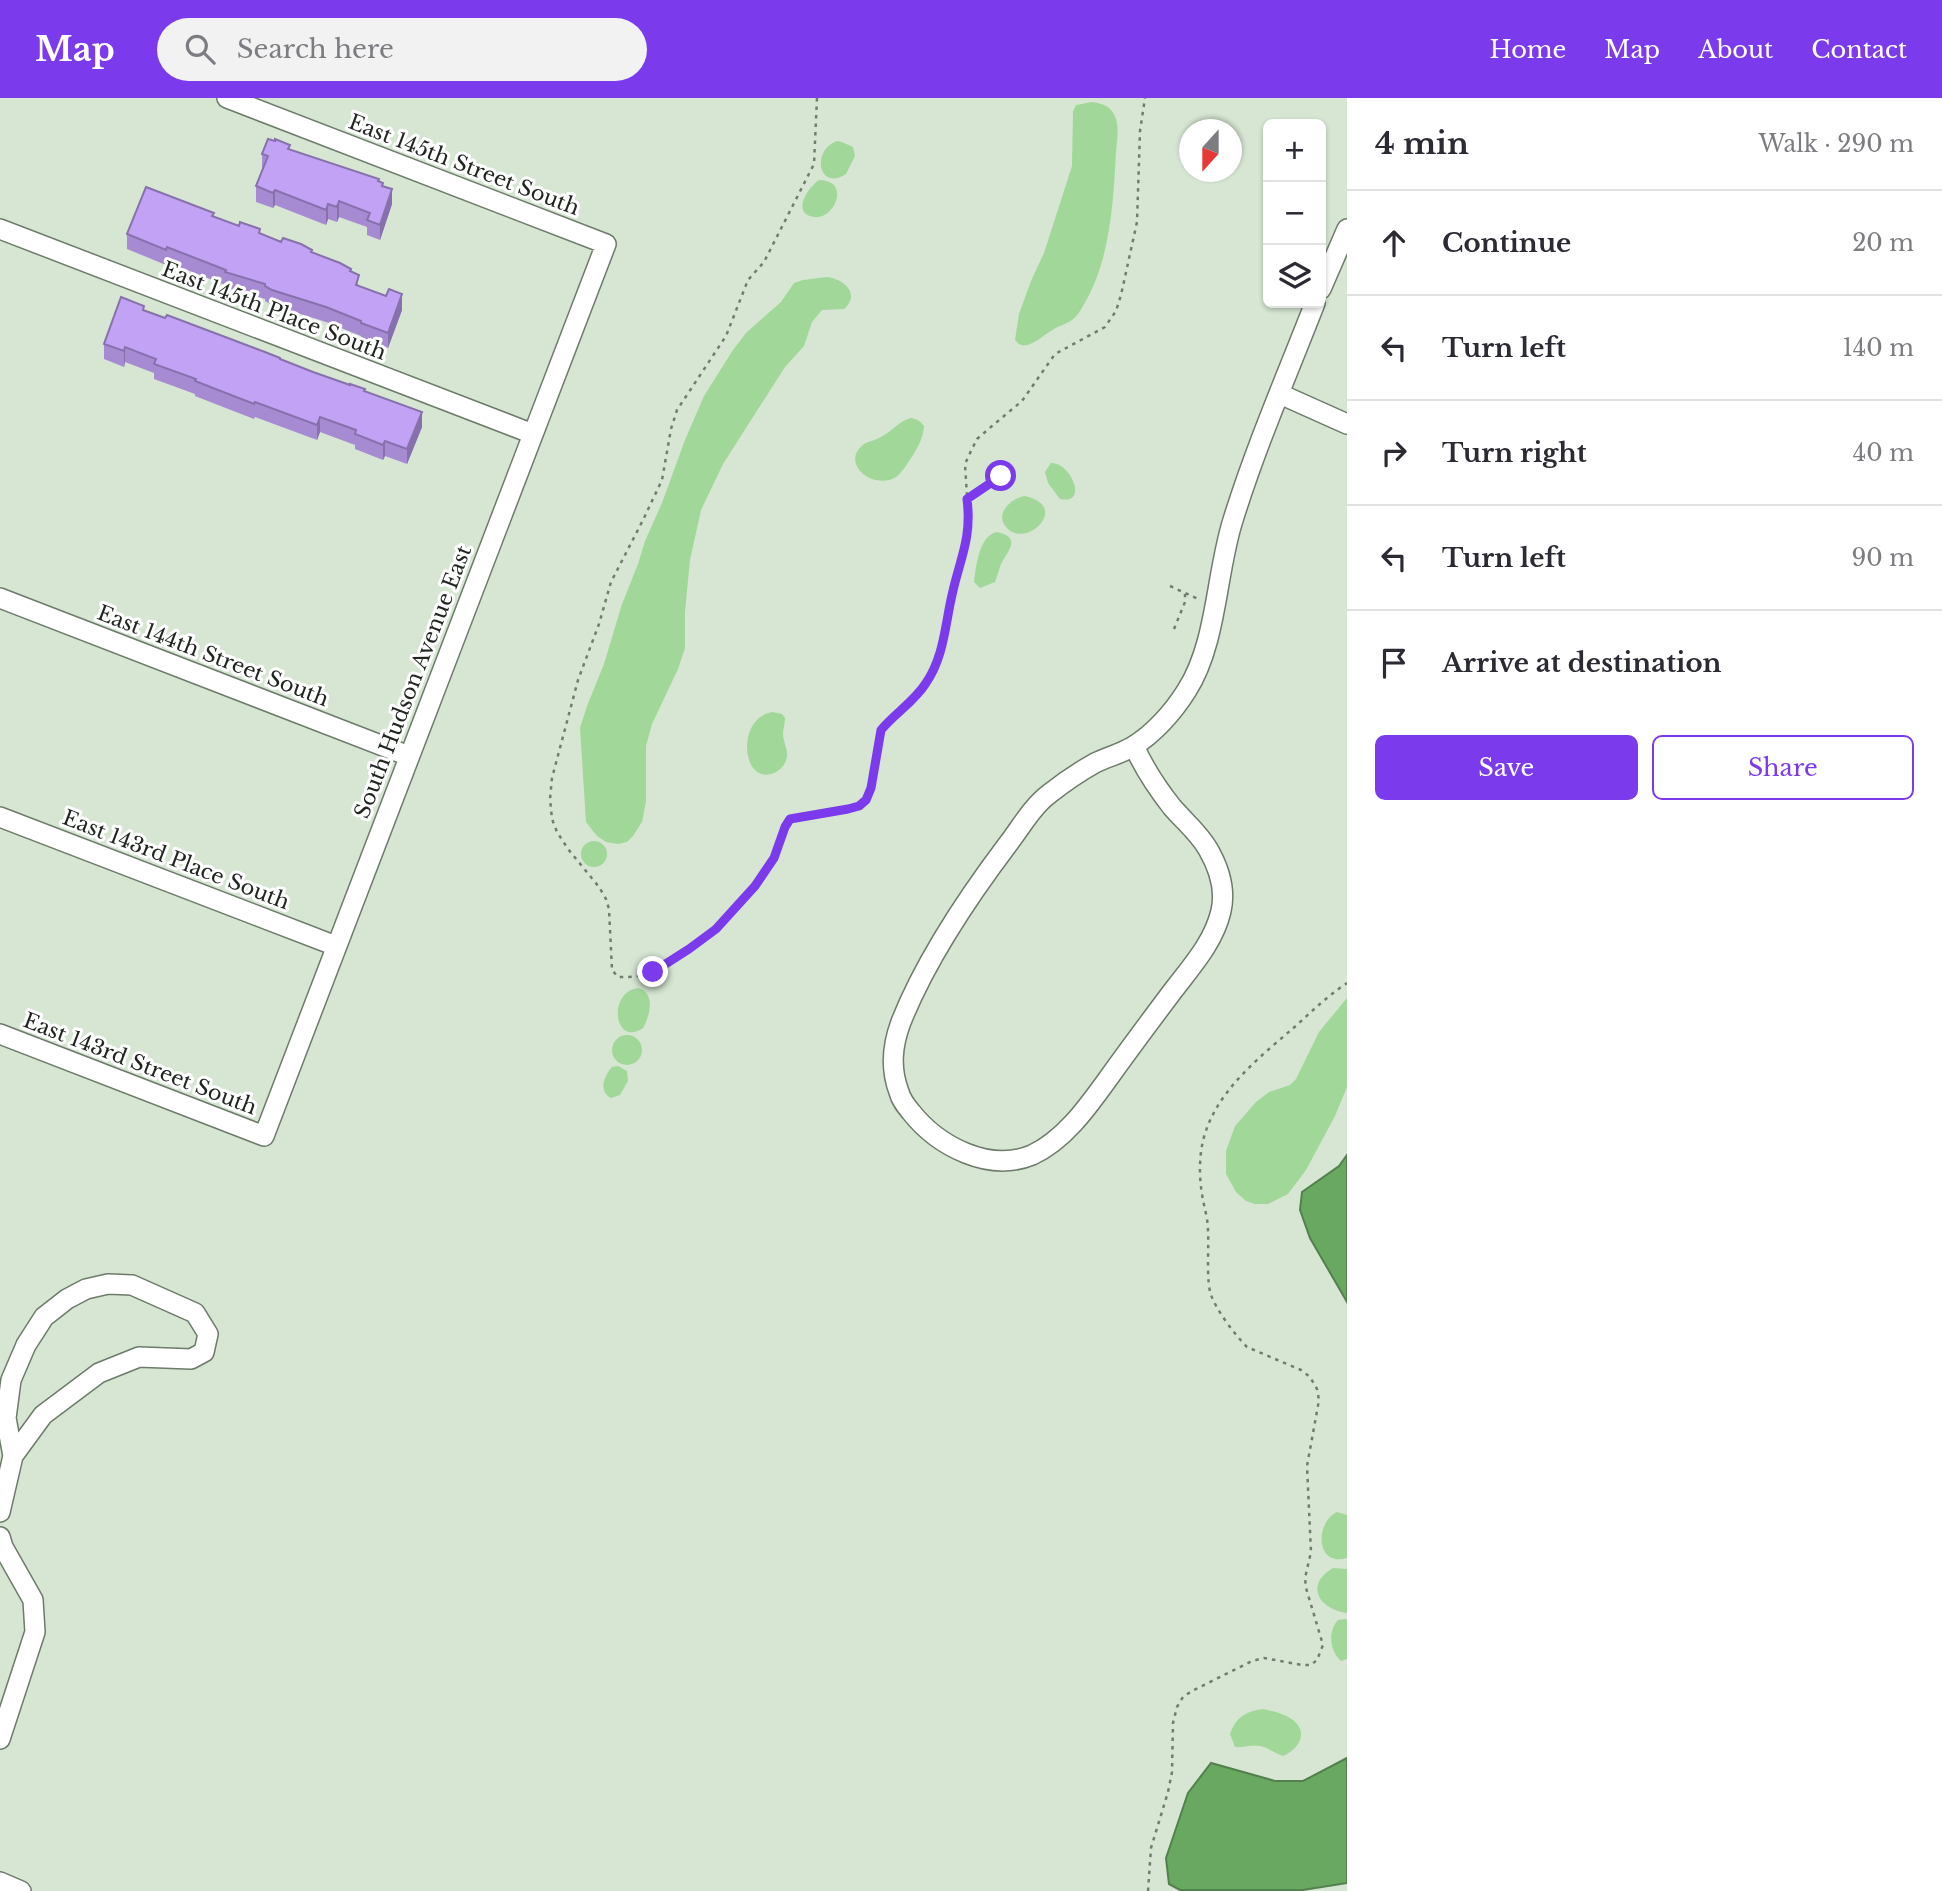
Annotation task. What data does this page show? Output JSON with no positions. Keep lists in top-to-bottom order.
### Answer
{
  "streets": {
    "street": [
      "East 145th Street South",
      "East 145th Place South",
      "East 144th Street South",
      "South Hudson Avenue East",
      "East 143rd Place South",
      "East 143rd Street South"
    ]
  },
  "crossings": [
    ["East 145th Street South", "South Hudson Avenue East"],
    ["East 145th Place South", "South Hudson Avenue East"],
    ["East 144th Street South", "South Hudson Avenue East"],
    ["South Hudson Avenue East", "East 143rd Place South"],
    ["South Hudson Avenue East", "East 143rd Street South"]
  ],
  "north": "bottom",
  "page": {
    "header": "Map",
    "search": "Search here",
    "nav": [
      "Home",
      "Map",
      "About",
      "Contact"
    ],
    "heading": ["4 min", "Walk · 290 m"],
    "map_buttons": ["+", "−"],
    "list": [
      ["Continue", "20 m"],
      ["Turn left", "140 m"],
      ["Turn right", "40 m"],
      ["Turn left", "90 m"],
      "Arrive at destination"
    ],
    "buttons": ["Save", "Share"]
  }
}
